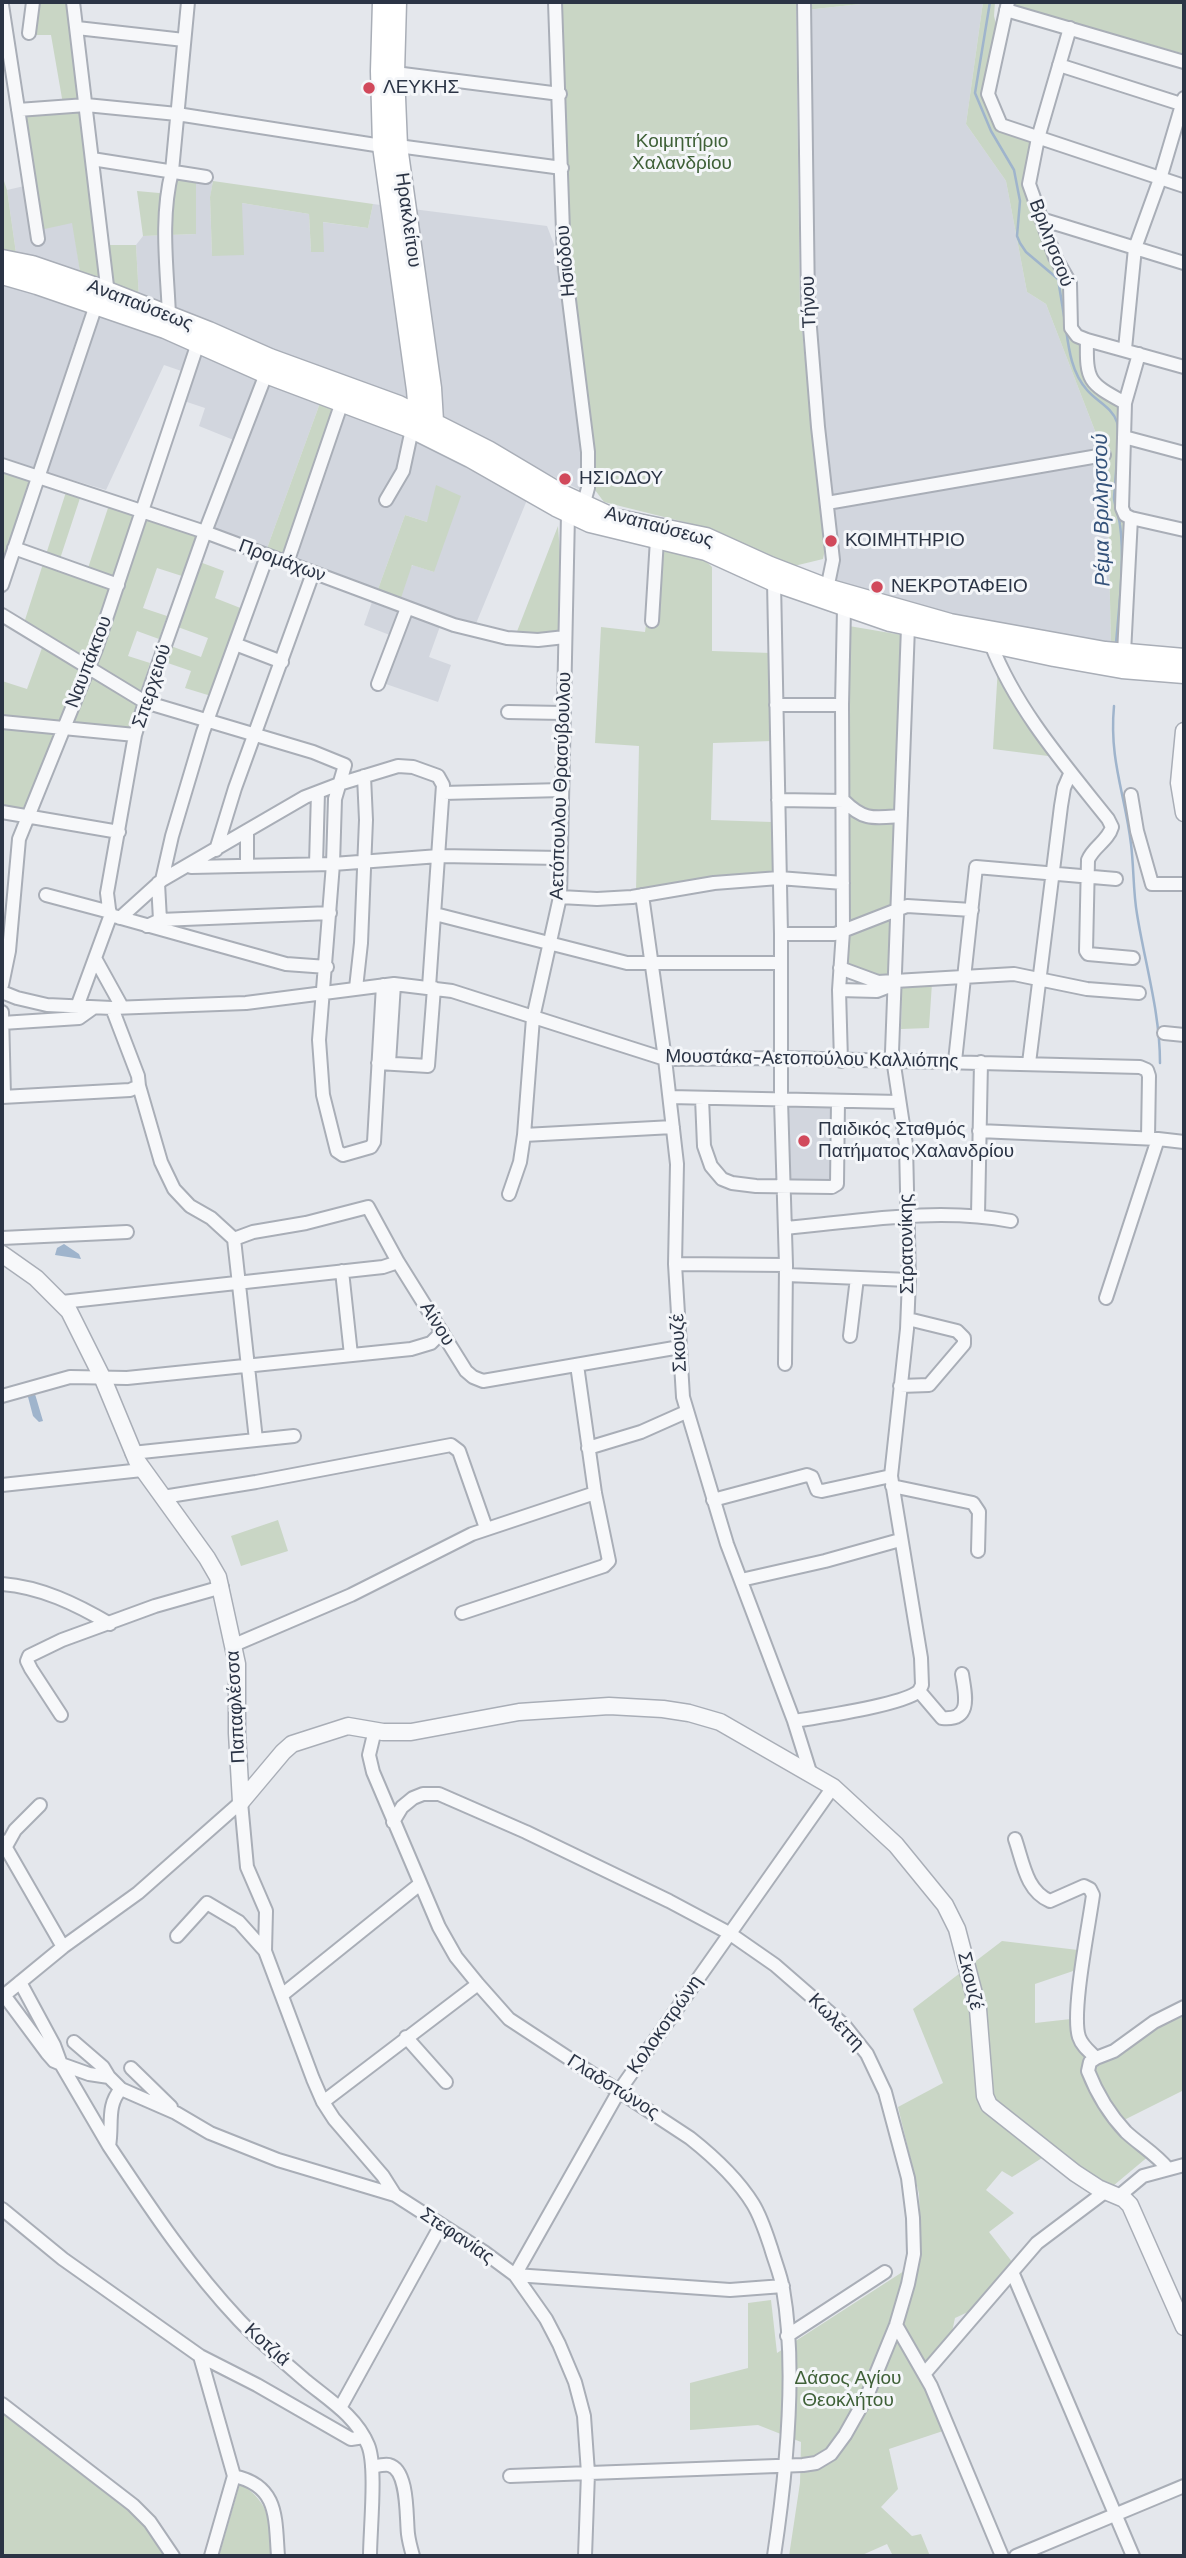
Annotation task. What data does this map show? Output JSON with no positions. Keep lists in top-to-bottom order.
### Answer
{
  "streets": {
    "main road": ["Ηρακλείτου", "Αναπαύσεως"],
    "street": [
      "Βριλησσού",
      "Ησιόδου",
      "Τήνου",
      "Προμάχων",
      "Ναυπάκτου",
      "Σπερχειού",
      "Αετόπουλου Θρασύβουλου",
      "Μουστάκα-Αετοπούλου Καλλιόπης",
      "Στρατονίκης",
      "Αίνου",
      "Σκουζέ",
      "Παπαφλέσσα",
      "Κωλέττη",
      "Κολοκοτρώνη",
      "Γλαδστώνος",
      "Στεφανίας",
      "Κοτζιά"
    ]
  },
  "crossings": [
    ["Ηρακλείτου", "Αναπαύσεως"],
    ["Ησιόδου", "Αναπαύσεως"],
    ["Ησιόδου", "Αετόπουλου Θρασύβουλου"],
    ["Τήνου", "Αναπαύσεως"],
    ["Αναπαύσεως", "Ναυπάκτου"],
    ["Αναπαύσεως", "Σπερχειού"],
    ["Αναπαύσεως", "Αετόπουλου Θρασύβουλου"],
    ["Αναπαύσεως", "Στρατονίκης"],
    ["Προμάχων", "Ναυπάκτου"],
    ["Προμάχων", "Σπερχειού"],
    ["Προμάχων", "Αετόπουλου Θρασύβουλου"],
    ["Σπερχειού", "Μουστάκα-Αετοπούλου Καλλιόπης"],
    ["Αετόπουλου Θρασύβουλου", "Μουστάκα-Αετοπούλου Καλλιόπης"],
    ["Μουστάκα-Αετοπούλου Καλλιόπης", "Στρατονίκης"],
    ["Μουστάκα-Αετοπούλου Καλλιόπης", "Σκουζέ"],
    ["Αίνου", "Σκουζέ"],
    ["Σκουζέ", "Παπαφλέσσα"],
    ["Σκουζέ", "Κολοκοτρώνη"],
    ["Σκουζέ", "Γλαδστώνος"],
    ["Παπαφλέσσα", "Στεφανίας"],
    ["Κωλέττη", "Κολοκοτρώνη"],
    ["Κωλέττη", "Γλαδστώνος"],
    ["Κωλέττη", "Στεφανίας"],
    ["Κολοκοτρώνη", "Γλαδστώνος"],
    ["Κολοκοτρώνη", "Στεφανίας"]
  ],
  "water": ["Ρέμα Βριλησσού"],
  "parks": ["Κοιμητήριο Χαλανδρίου", "Δάσος Αγίου Θεοκλήτου"],
  "places": [
    "ΛΕΥΚΗΣ",
    "ΗΣΙΟΔΟΥ",
    "ΚΟΙΜΗΤΗΡΙΟ",
    "ΝΕΚΡΟΤΑΦΕΙΟ",
    "Παιδικός Σταθμός Πατήματος Χαλανδρίου"
  ]
}
